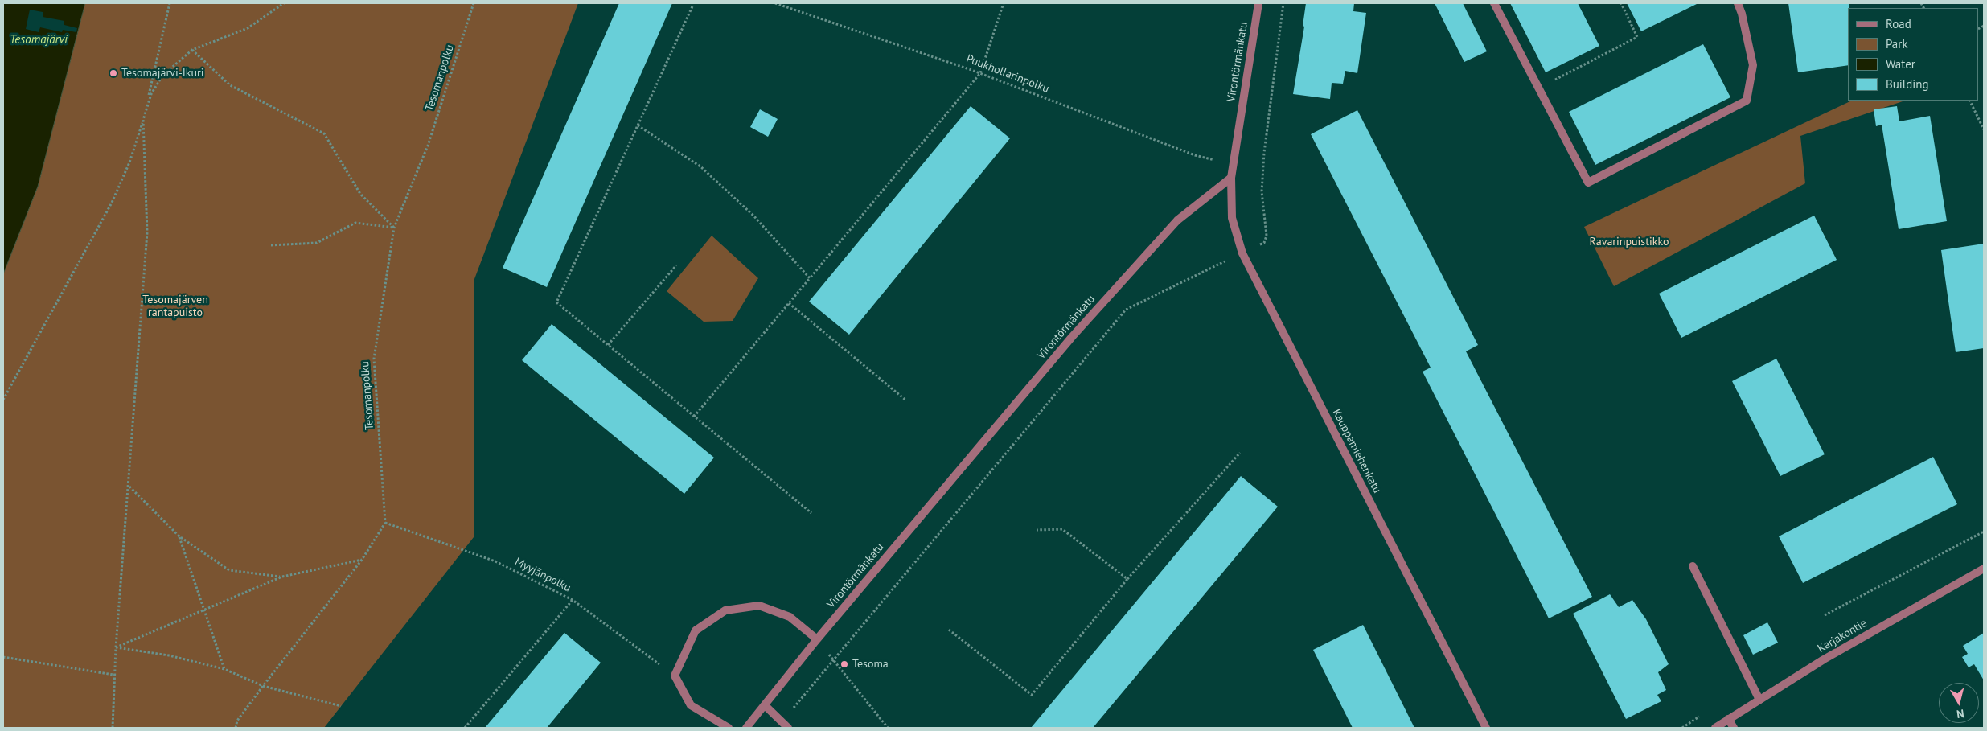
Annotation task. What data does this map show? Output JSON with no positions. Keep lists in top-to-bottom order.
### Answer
{
  "streets": {
    "street": ["Virontörmänkatu", "Kauppamiehenkatu", "Karjakontie"],
    "path": ["Puukhollarinpolku", "Tesomanpolku", "Myyjänpolku"]
  },
  "crossings": [
    ["Virontörmänkatu", "Puukhollarinpolku"],
    ["Virontörmänkatu", "Kauppamiehenkatu"],
    ["Tesomanpolku", "Myyjänpolku"]
  ],
  "water": ["Tesomajärvi"],
  "parks": ["Ravarinpuistikko", "Tesomajärven rantapuisto"],
  "places": ["Tesomajärvi-Ikuri", "Tesoma"],
  "legend": [
    "Road",
    "Park",
    "Water",
    "Building"
  ],
  "north": "bottom"
}
